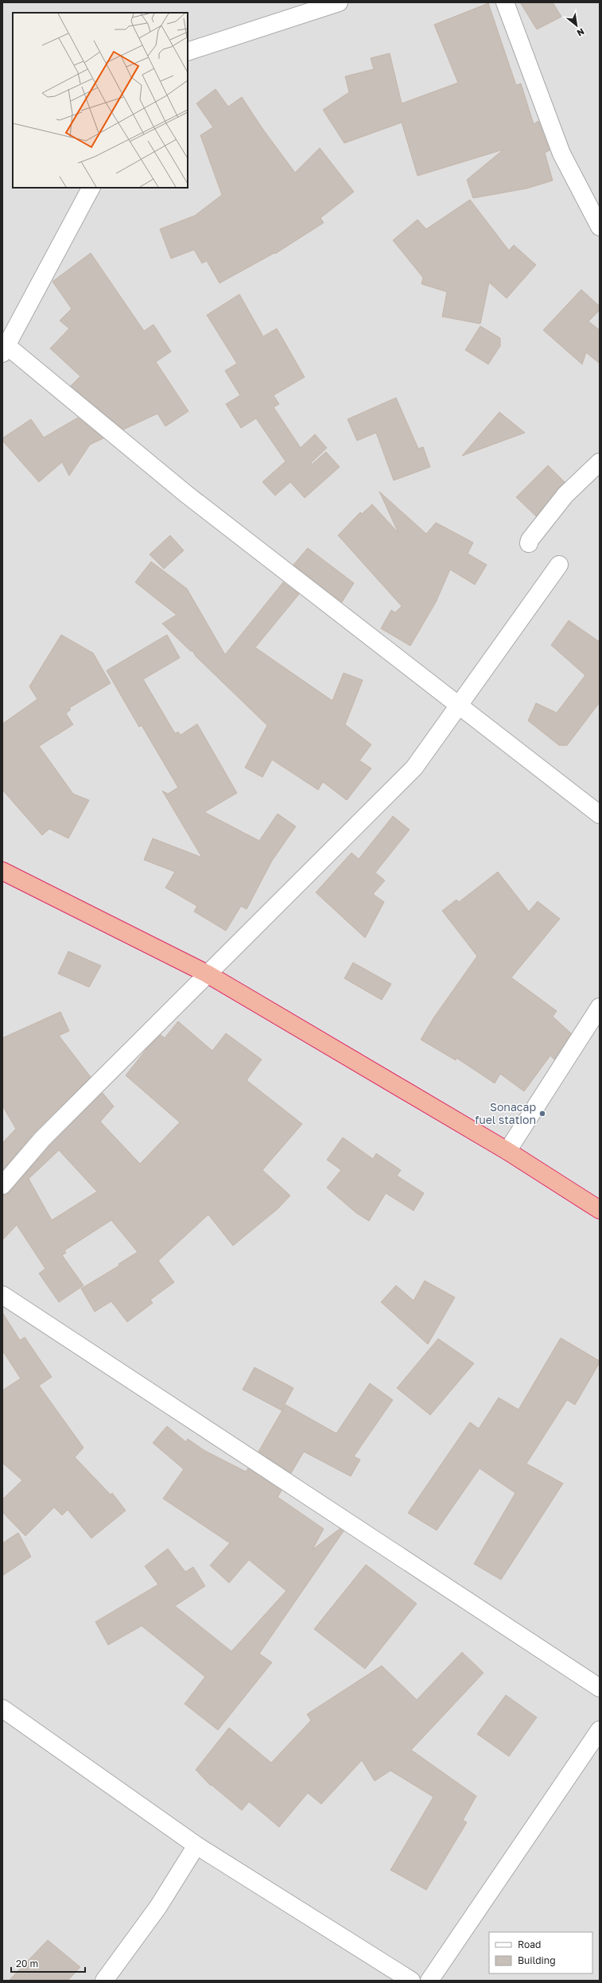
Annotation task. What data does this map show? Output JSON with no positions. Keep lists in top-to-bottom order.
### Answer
{
  "places": ["Sonacap fuel station"],
  "legend": ["Road", "Building"],
  "scale_bar": "20 m",
  "north": "bottom right"
}
